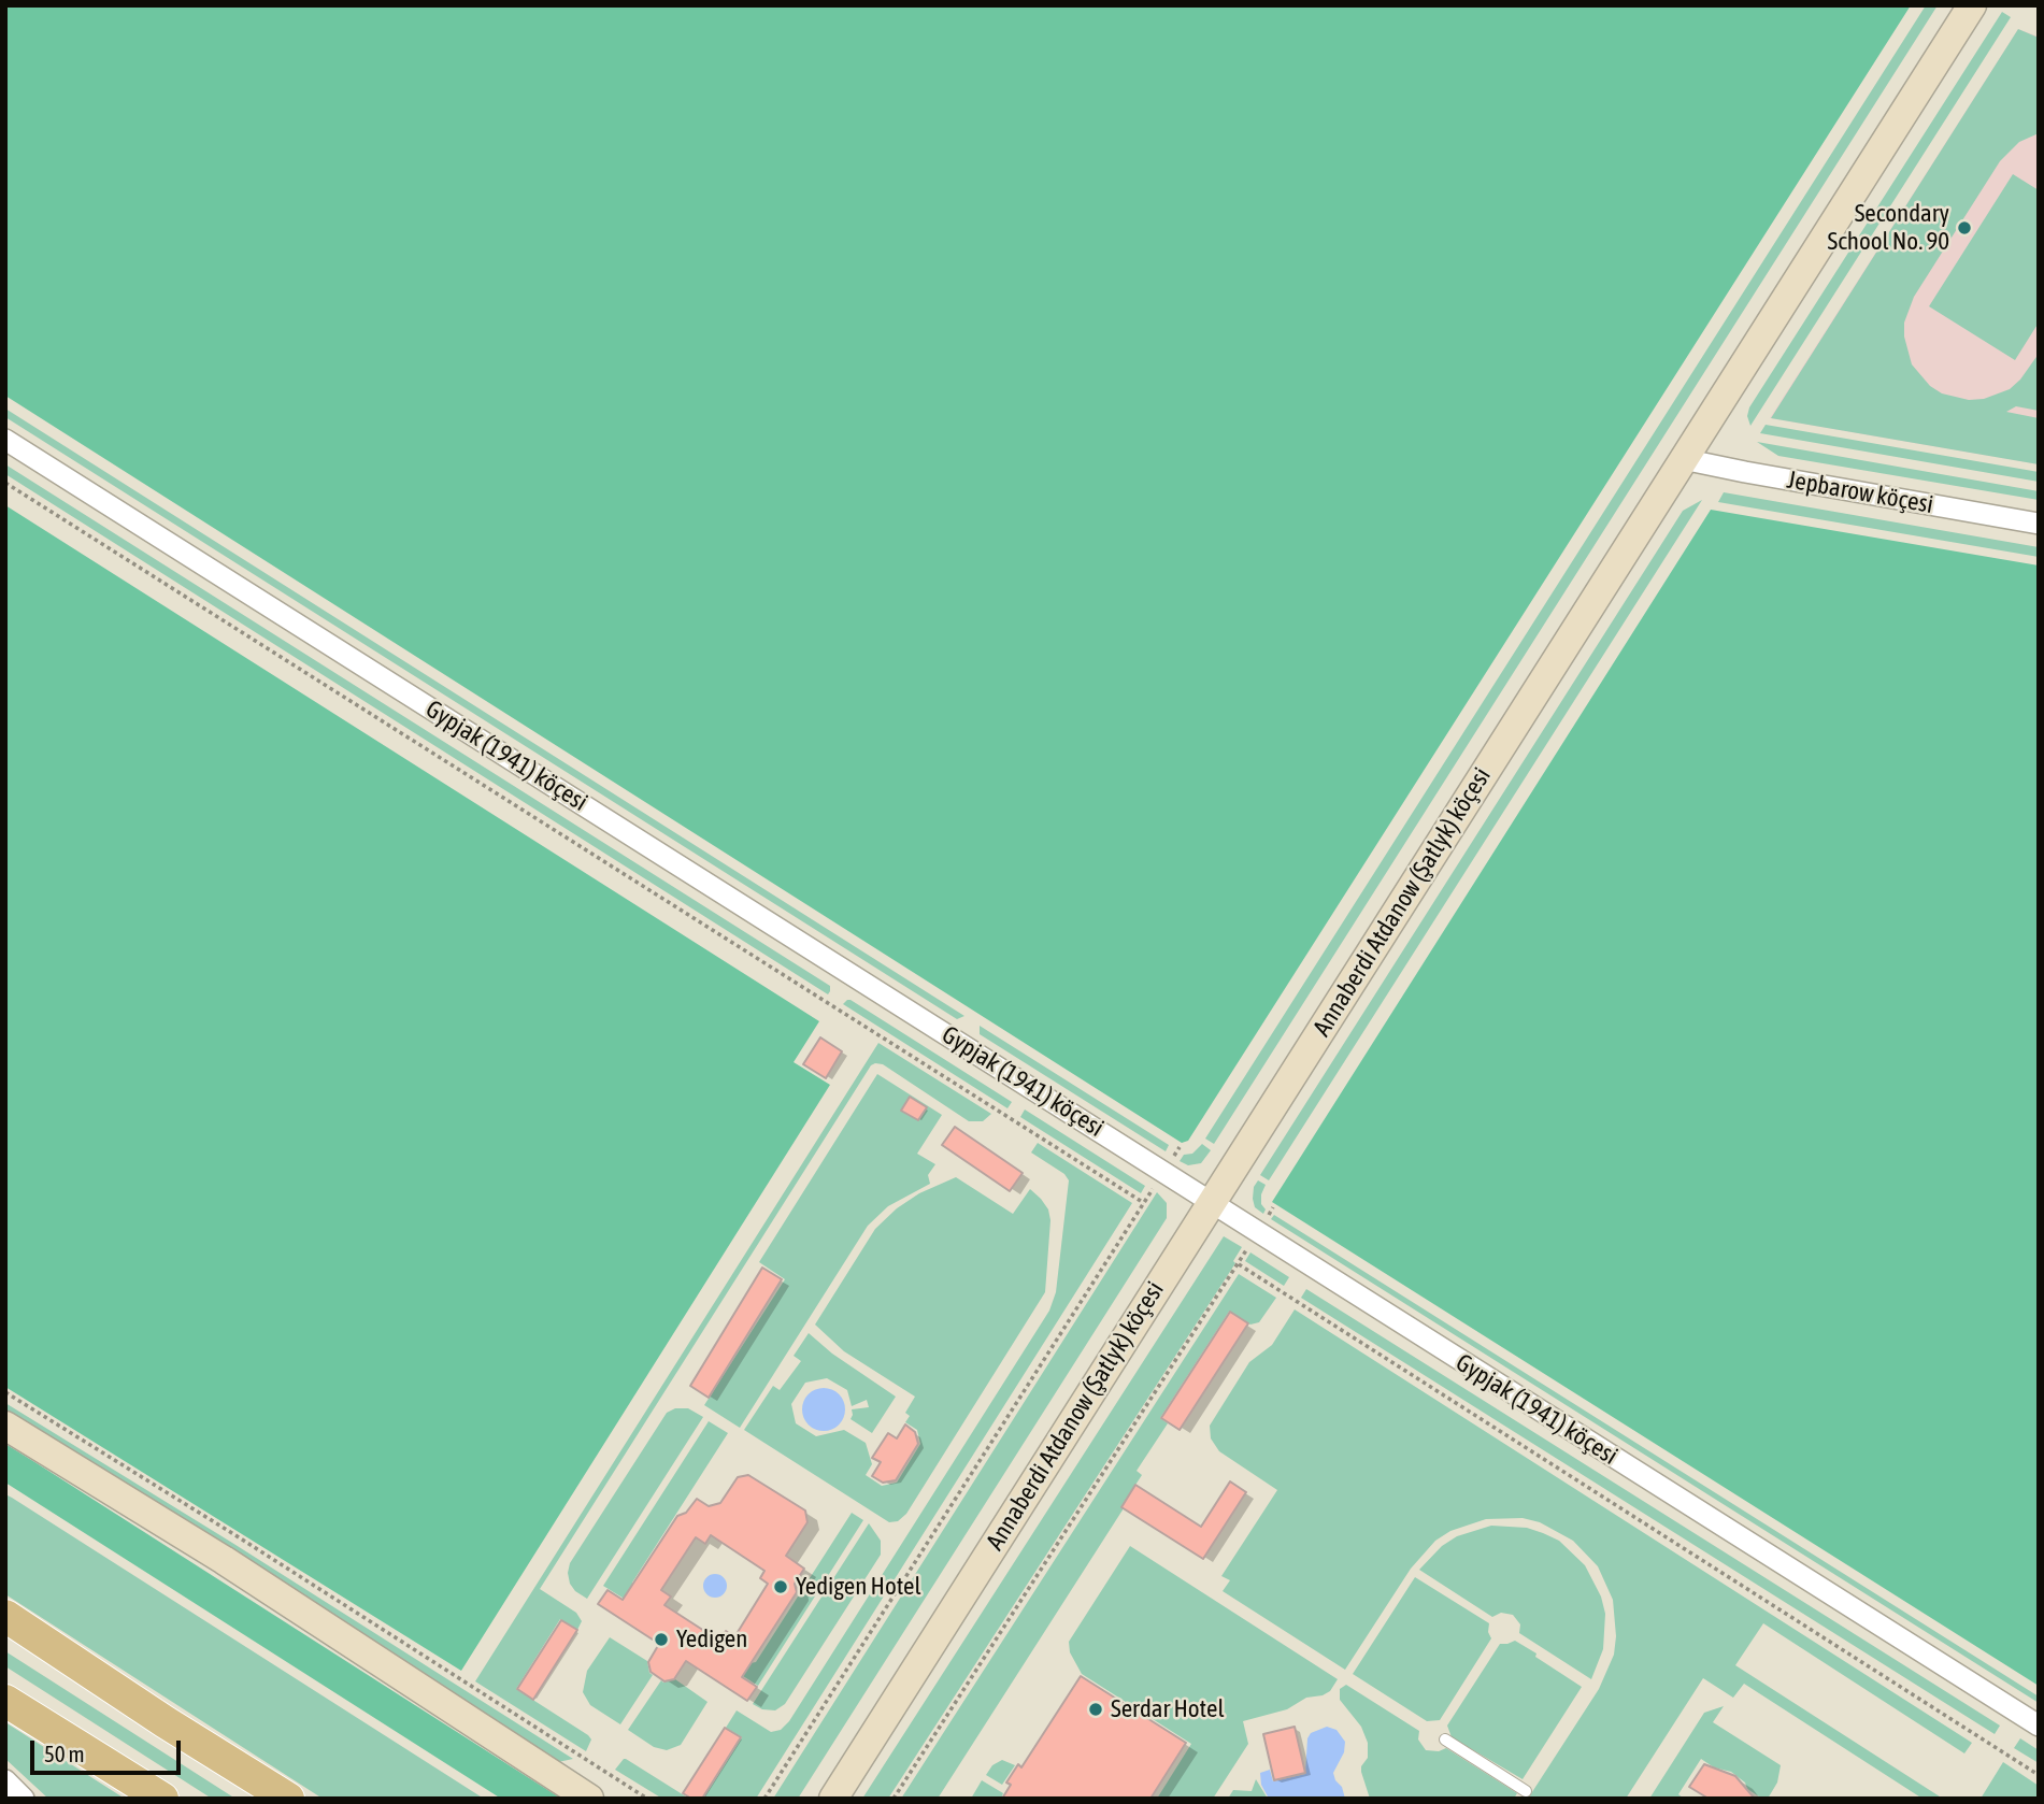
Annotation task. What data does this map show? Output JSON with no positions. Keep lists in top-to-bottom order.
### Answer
{
  "streets": {
    "street": ["Jepbarow köçesi", "Gypjak (1941) köçesi", "Annaberdi Atdanow (Şatlyk) köçesi"]
  },
  "crossings": [
    ["Jepbarow köçesi", "Annaberdi Atdanow (Şatlyk) köçesi"],
    ["Gypjak (1941) köçesi", "Annaberdi Atdanow (Şatlyk) köçesi"]
  ],
  "places": [
    "Secondary School No. 90",
    "Yedigen Hotel",
    "Yedigen",
    "Serdar Hotel"
  ],
  "scale_bar": "50 m"
}
